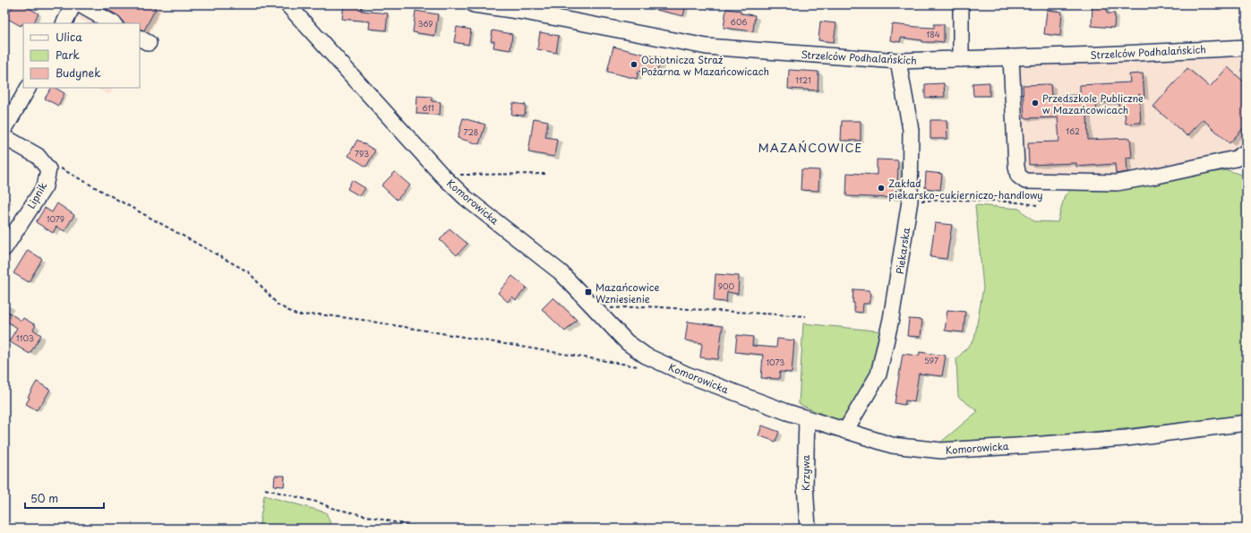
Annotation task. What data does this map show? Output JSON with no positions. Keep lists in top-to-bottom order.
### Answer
{
  "streets": {
    "street": [
      "Strzelców Podhalańskich",
      "Lipnik",
      "Komorowicka",
      "Piekarska",
      "Krzywa"
    ]
  },
  "crossings": [
    ["Strzelców Podhalańskich", "Piekarska"],
    ["Komorowicka", "Piekarska"],
    ["Komorowicka", "Krzywa"]
  ],
  "districts": ["MAZAŃCOWICE"],
  "places": {
    "other": ["Ochotnicza Straż Pożarna w Mazańcowicach", "Przedszkole Publiczne w Mazańcowicach", "Zakład piekarsko-cukierniczo-handlowy"],
    "transit": ["Mazańcowice Wzniesienie"]
  },
  "house_numbers": [
    "606",
    "369",
    "184",
    "1121",
    "611",
    "162",
    "728",
    "793",
    "1079",
    "900",
    "1103",
    "597",
    "1073"
  ],
  "legend": ["Ulica", "Park", "Budynek"],
  "scale_bar": "50 m"
}
